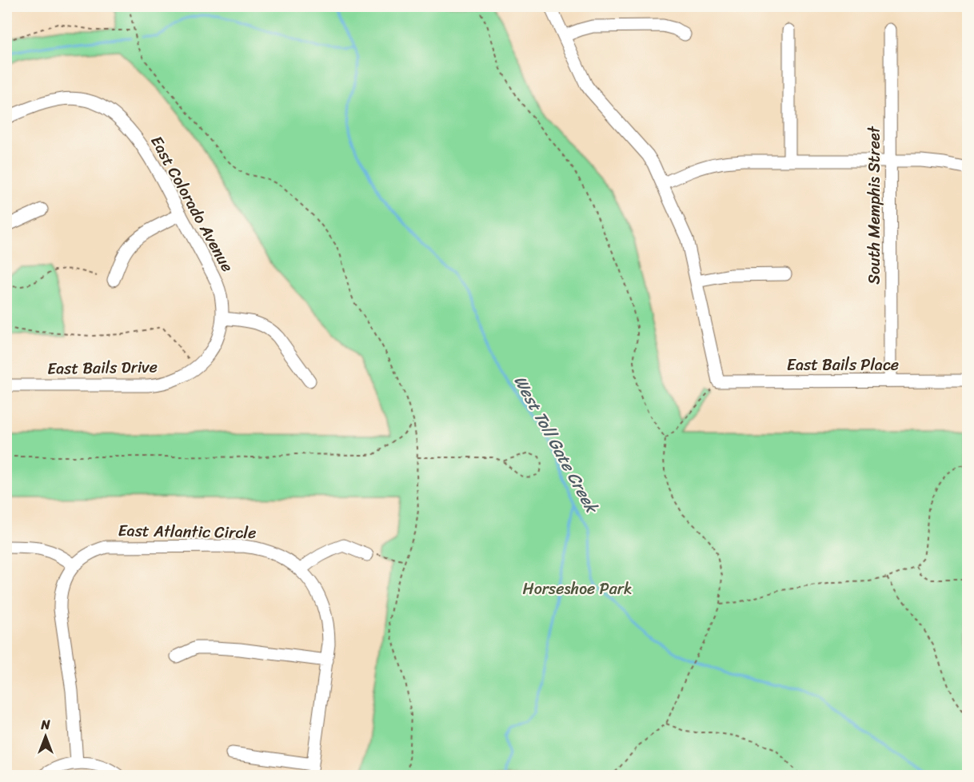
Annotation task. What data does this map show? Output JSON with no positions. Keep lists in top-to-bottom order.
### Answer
{
  "streets": {
    "street": [
      "East Colorado Avenue",
      "South Memphis Street",
      "East Bails Place",
      "East Bails Drive",
      "East Atlantic Circle"
    ]
  },
  "crossings": [
    ["East Colorado Avenue", "East Bails Drive"],
    ["South Memphis Street", "East Bails Place"]
  ],
  "water": ["West Toll Gate Creek"],
  "parks": ["Horseshoe Park"],
  "north": "top"
}
